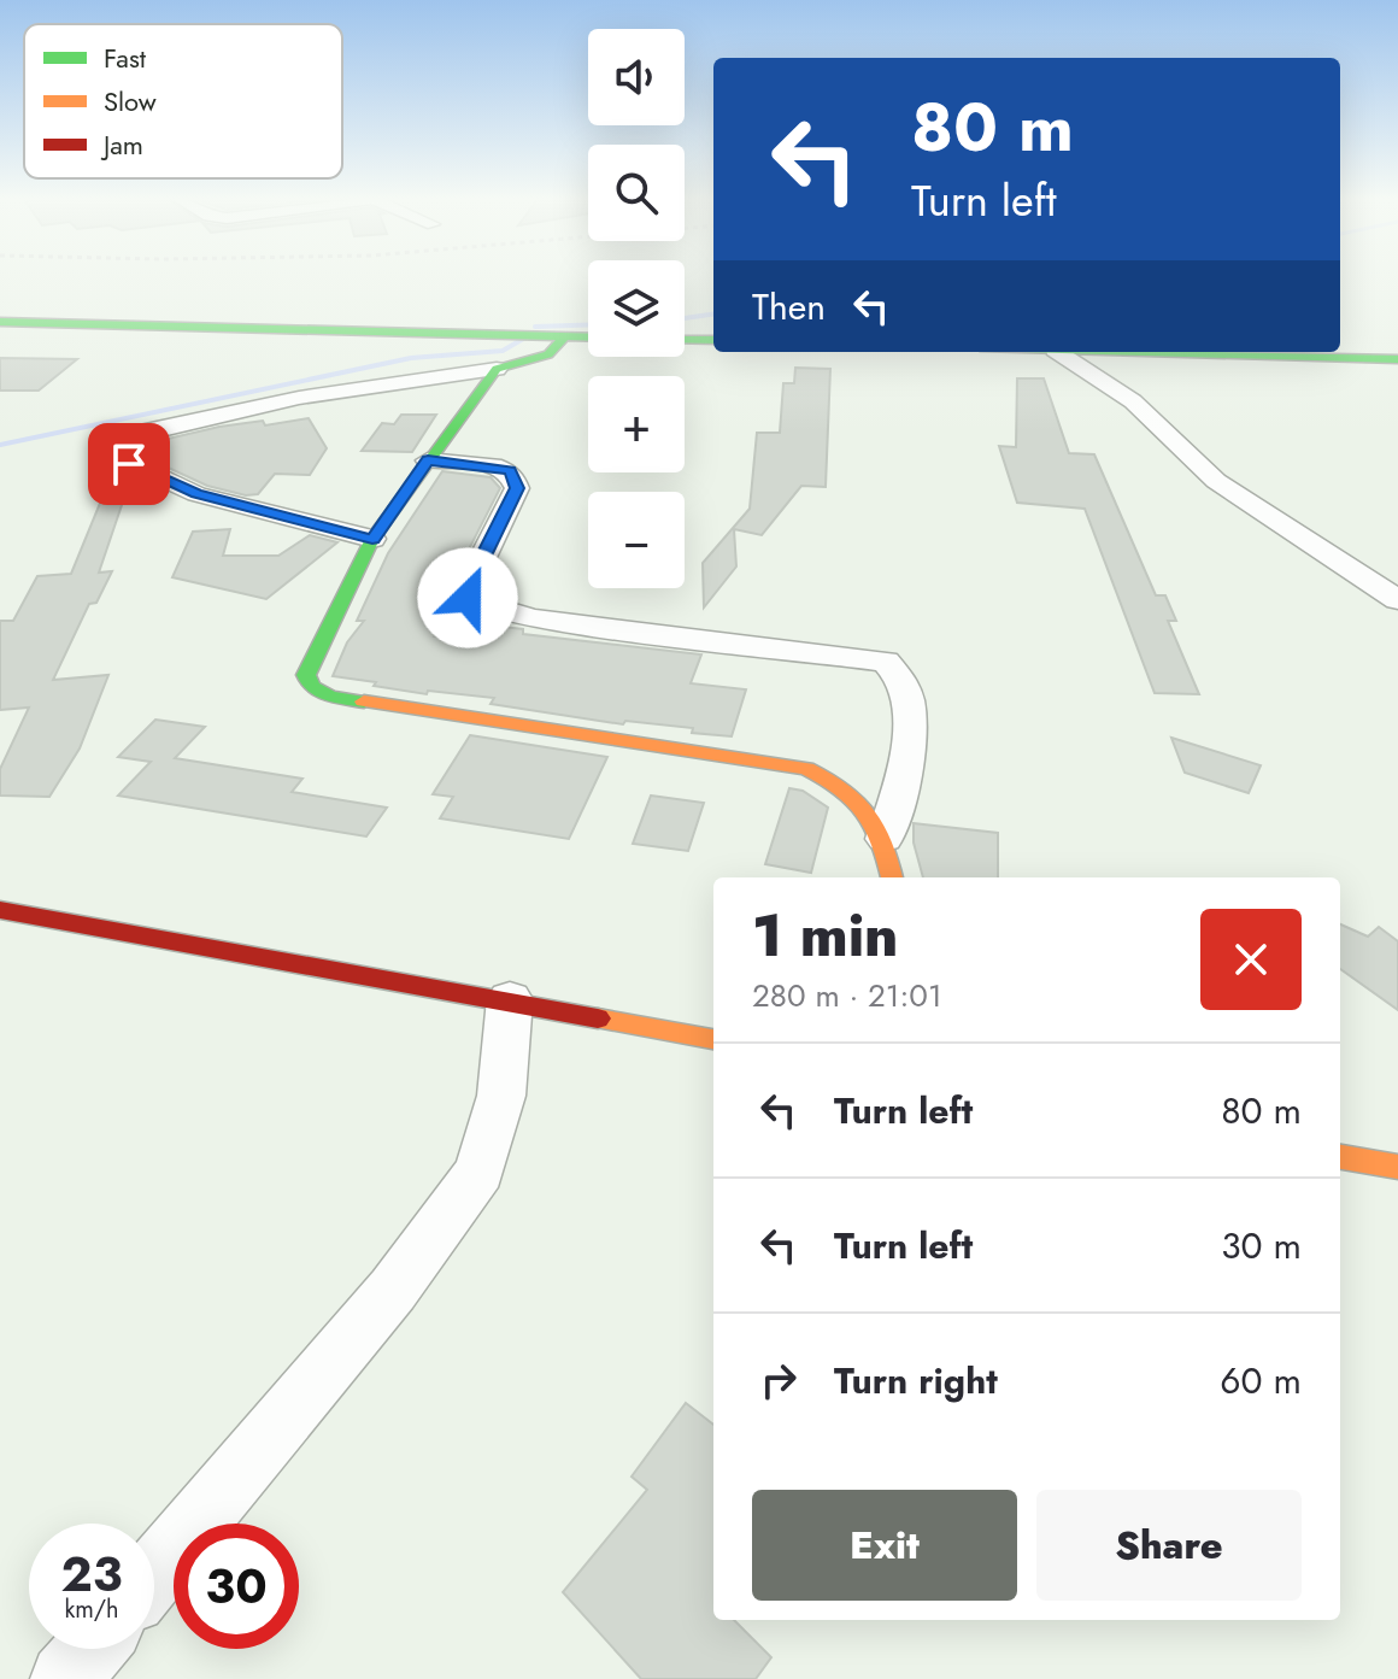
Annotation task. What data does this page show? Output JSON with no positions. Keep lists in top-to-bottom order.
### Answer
{
  "legend": ["Fast", "Slow", "Jam"],
  "page": {
    "map_buttons": ["+", "−"],
    "turn": ["80 m", "Turn left"],
    "then": "Then",
    "heading": ["1 min", "280 m · 21:01"],
    "list": [
      {
        "name": "Turn left",
        "value": "80 m"
      },
      {
        "name": "Turn left",
        "value": "30 m"
      },
      {
        "name": "Turn right",
        "value": "60 m"
      }
    ],
    "buttons": ["Exit", "Share"],
    "speed": "23 km/h",
    "limit": "30"
  }
}
